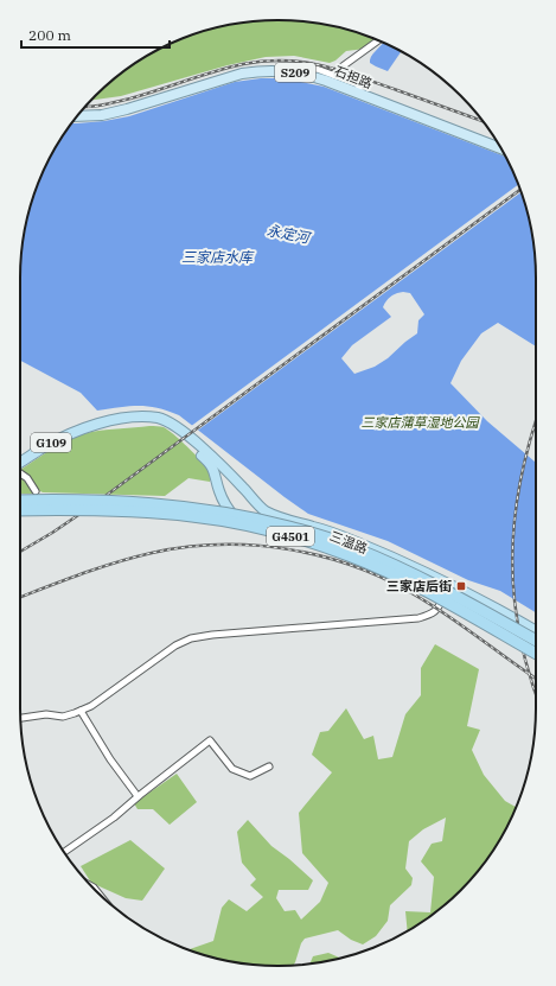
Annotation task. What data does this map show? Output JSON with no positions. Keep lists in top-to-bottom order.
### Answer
{
  "streets": {
    "highway": ["G109", "G4501", "三温路"],
    "main road": ["S209", "石担路"]
  },
  "crossings": [
    ["G4501", "三温路"]
  ],
  "water": ["永定河", "三家店水库"],
  "parks": ["三家店蒲草湿地公园"],
  "places": {
    "transit": ["三家店后街"]
  },
  "scale_bar": "200 m"
}
